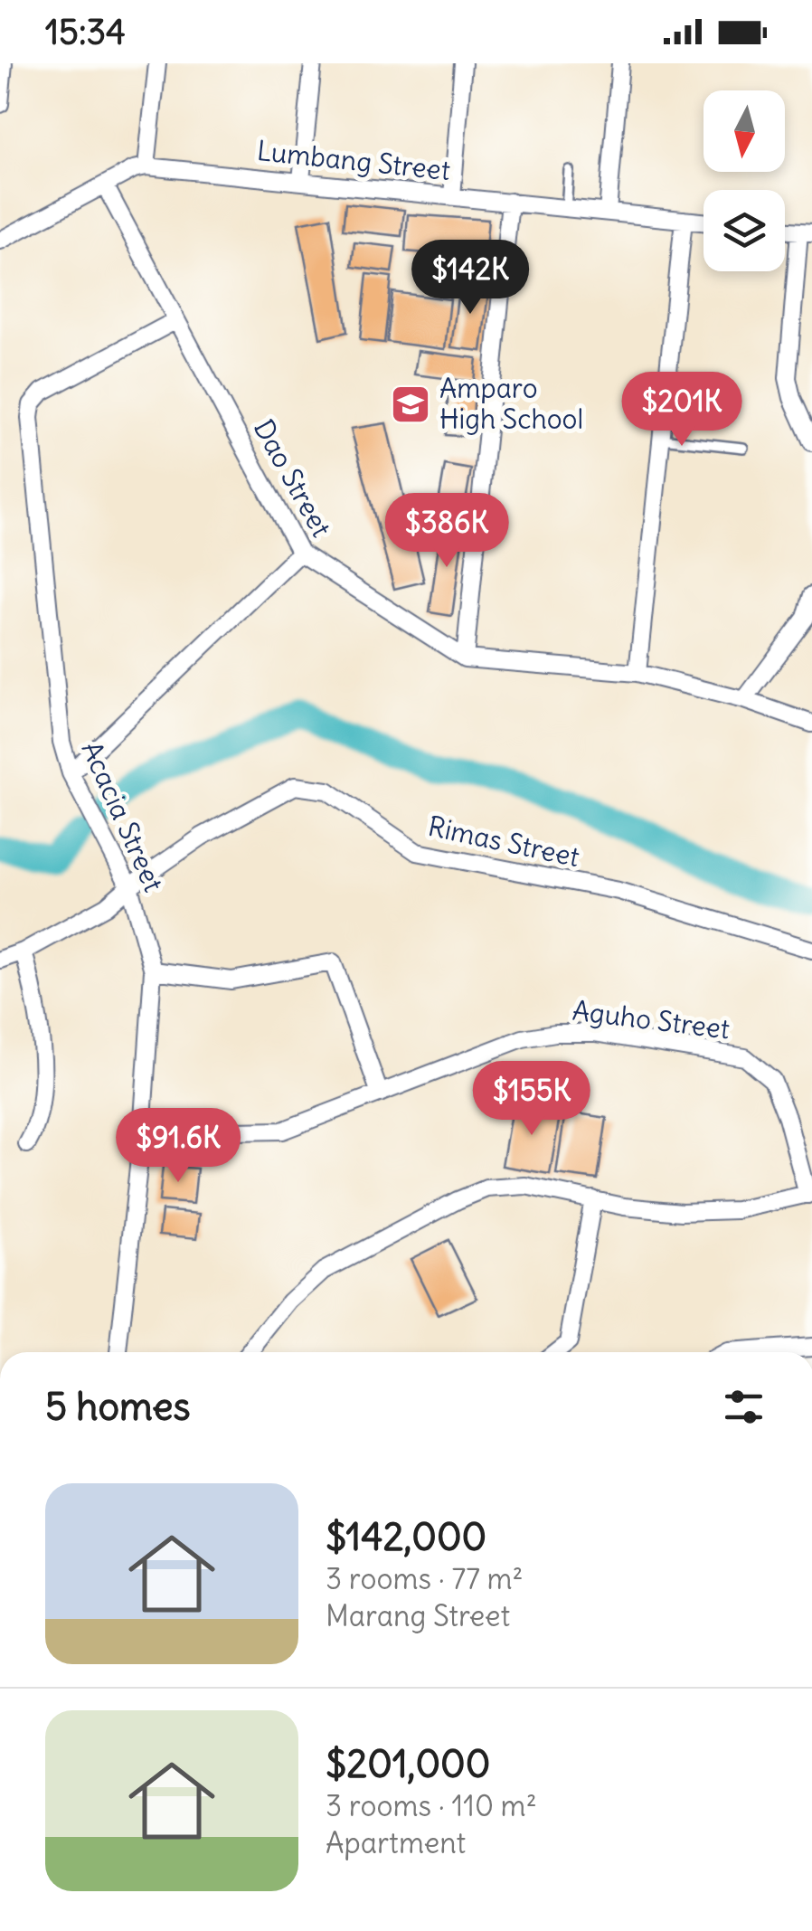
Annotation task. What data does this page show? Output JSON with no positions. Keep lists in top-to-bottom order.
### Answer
{
  "streets": {
    "street": [
      "Lumbang Street",
      "Dao Street",
      "Acacia Street",
      "Rimas Street",
      "Aguho Street"
    ]
  },
  "crossings": [
    ["Lumbang Street", "Dao Street"],
    ["Dao Street", "Acacia Street"],
    ["Acacia Street", "Rimas Street"],
    ["Acacia Street", "Aguho Street"]
  ],
  "places": {
    "school or university": ["Amparo High School"]
  },
  "north": "bottom",
  "page": {
    "status": "15:34",
    "price": [
      "$142K",
      "$201K",
      "$386K",
      "$155K",
      "$91.6K"
    ],
    "heading": "5 homes",
    "list": [
      {
        "name": "$142,000",
        "note": "3 rooms · 77 m² · Marang Street"
      },
      {
        "name": "$201,000",
        "note": "3 rooms · 110 m² · Apartment"
      }
    ]
  }
}
